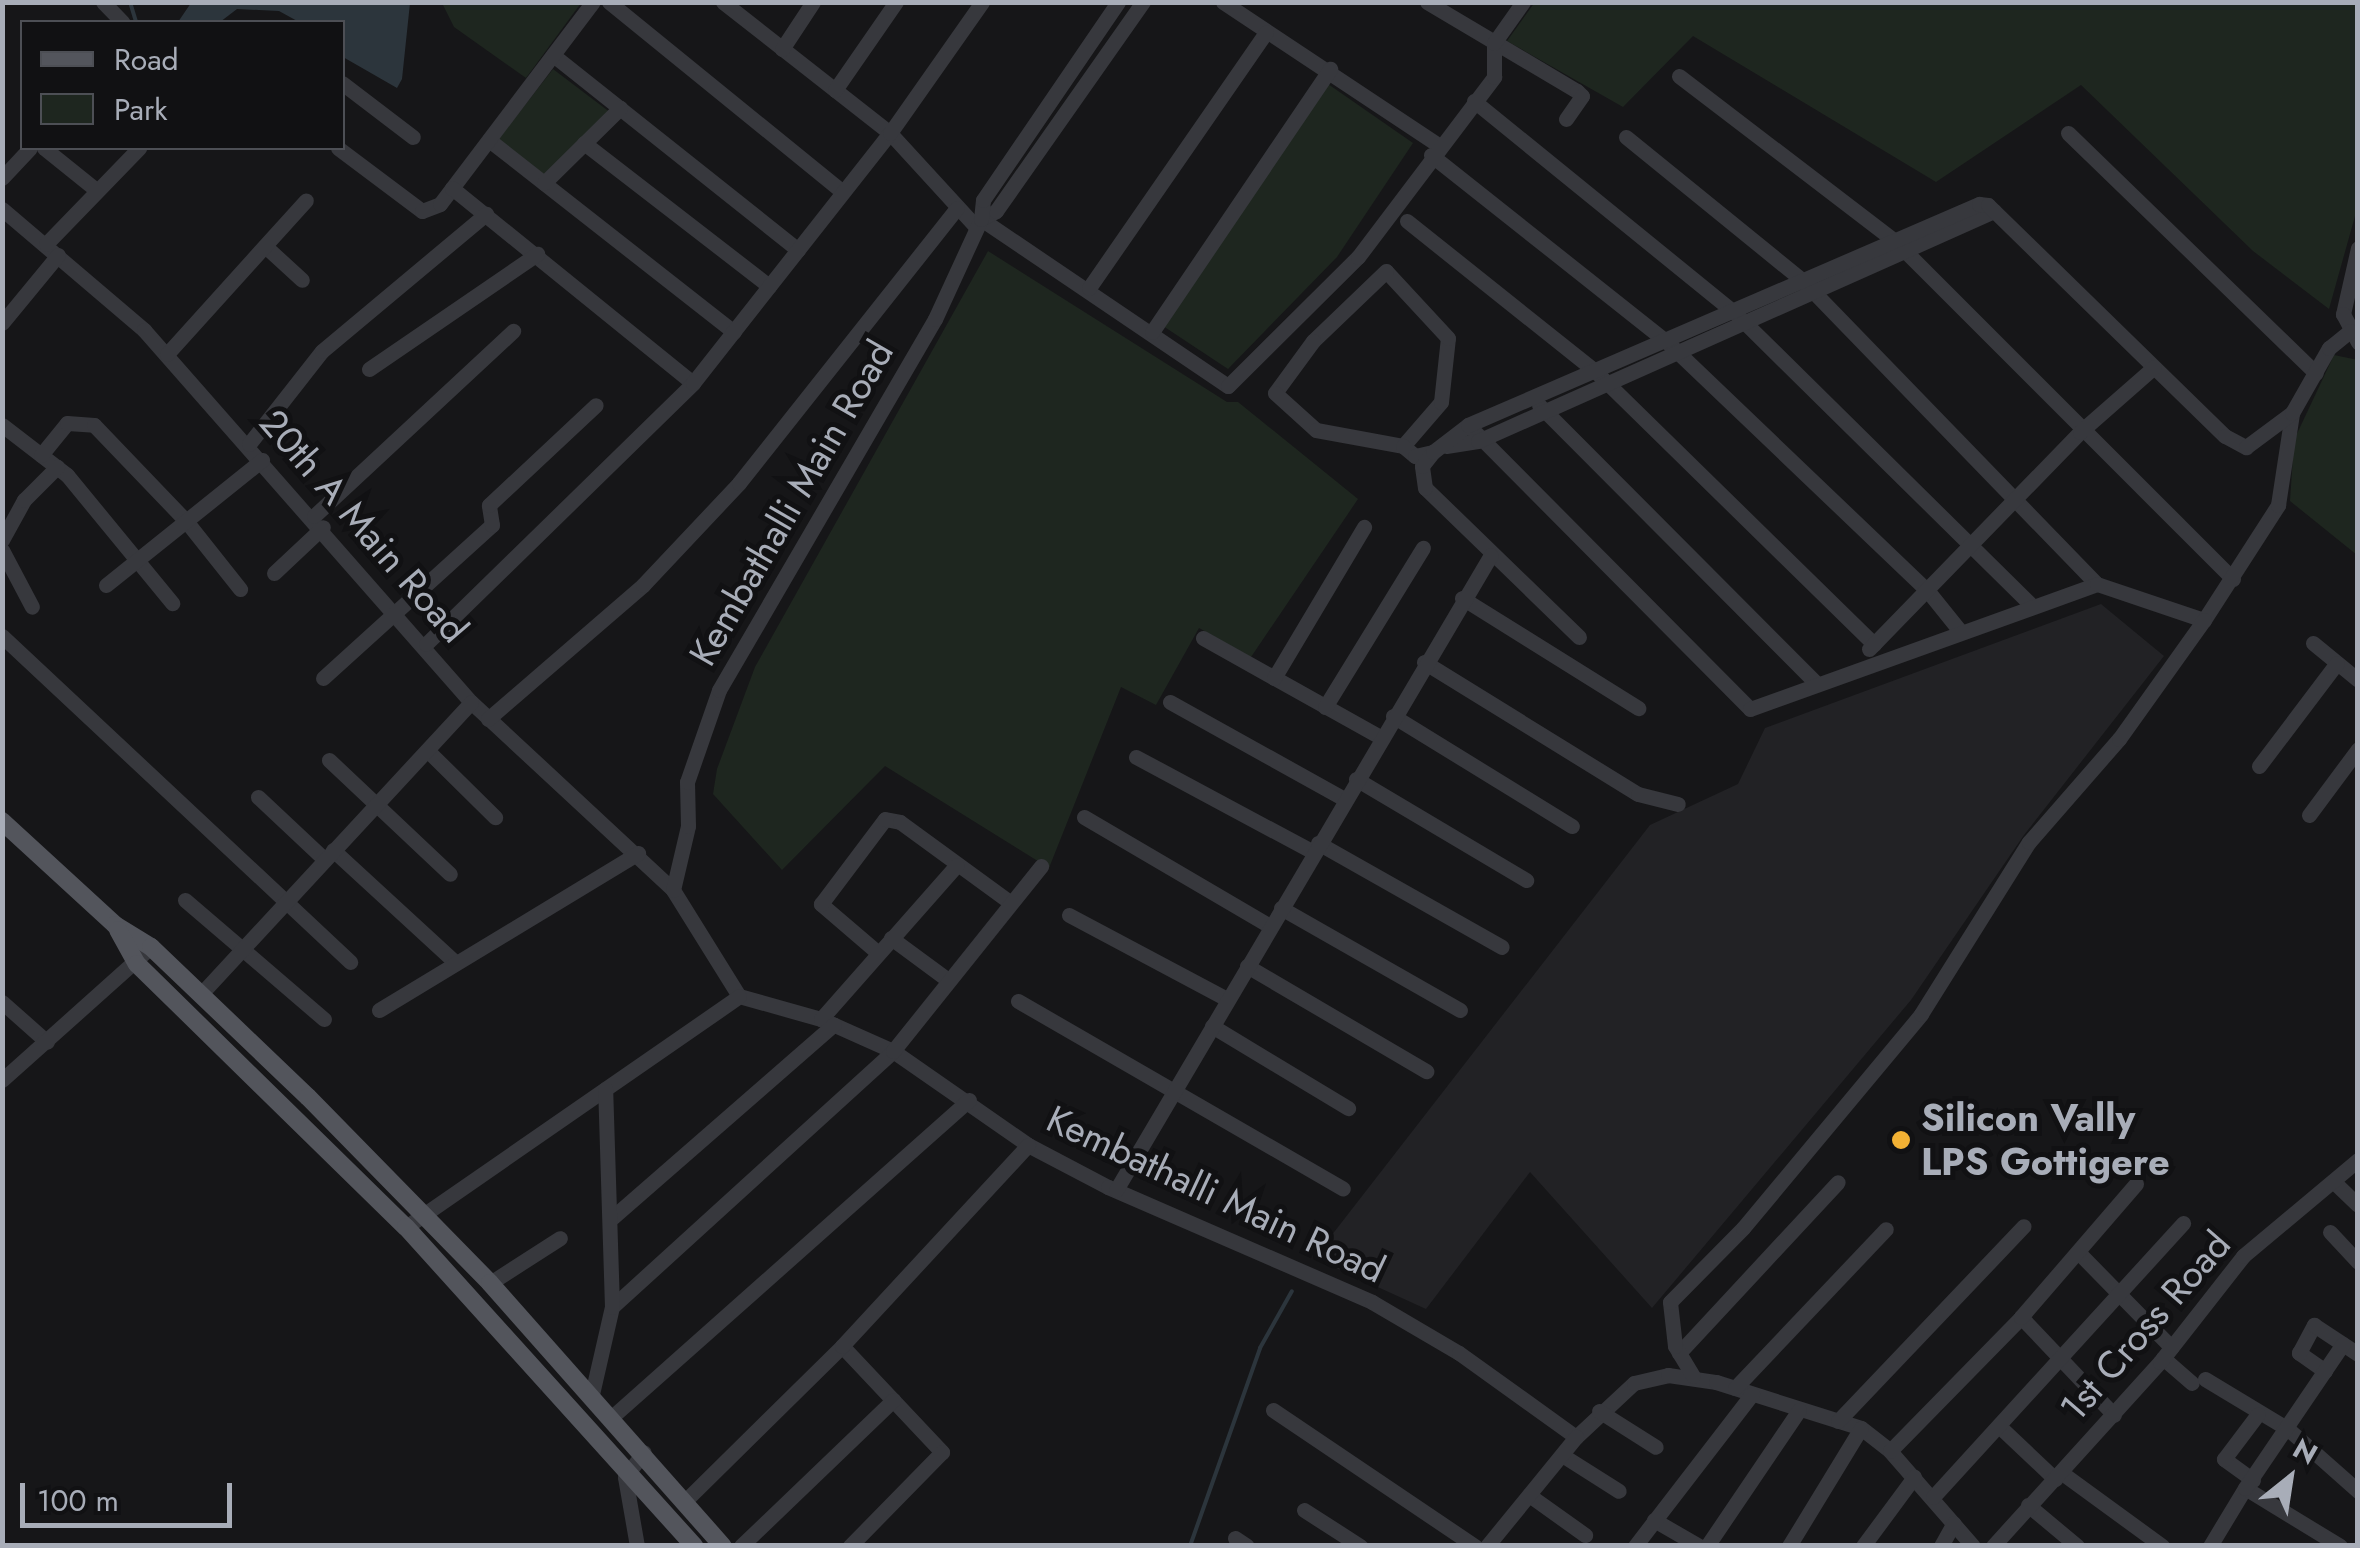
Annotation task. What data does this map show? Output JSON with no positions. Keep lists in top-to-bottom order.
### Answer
{
  "streets": {
    "street": ["Kembathalli Main Road", "20th A Main Road", "1st Cross Road"]
  },
  "crossings": [
    ["Kembathalli Main Road", "20th A Main Road"]
  ],
  "places": ["Silicon Vally LPS Gottigere"],
  "legend": ["Road", "Park"],
  "scale_bar": "100 m",
  "north": "top right"
}
